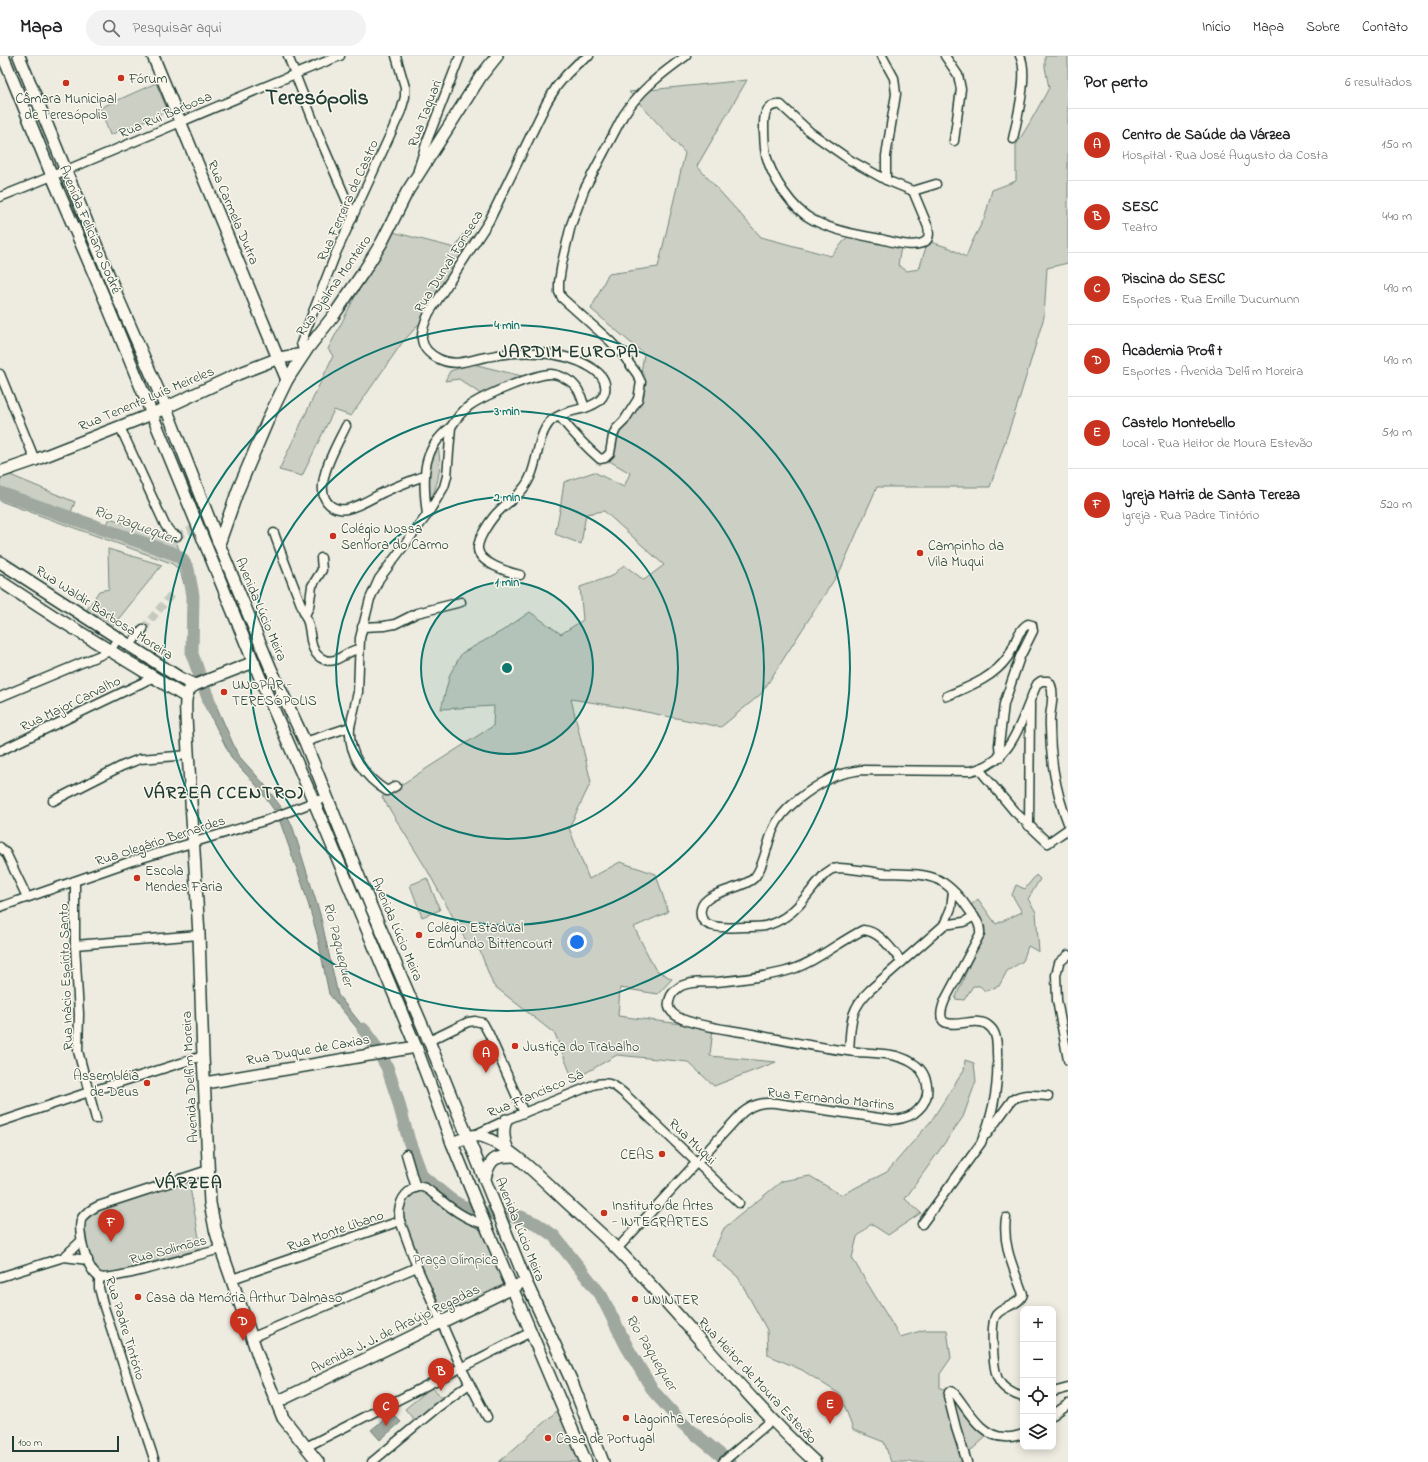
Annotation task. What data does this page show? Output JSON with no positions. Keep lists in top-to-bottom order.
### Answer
{
  "streets": {
    "main road": [
      "Rua Carmela Dutra",
      "Avenida Feliciano Sodré",
      "Rua Djalma Monteiro",
      "Rua Tenente Luís Meireles",
      "Avenida Lúcio Meira",
      "Rua Waldir Barbosa Moreira",
      "Rua Duque de Caxias",
      "Avenida Delfim Moreira",
      "Rua Francisco Sá",
      "Avenida J. J. de Araújo Regadas",
      "Rua Heitor de Moura Estevão"
    ],
    "street": [
      "Rua Taquari",
      "Rua Rui Barbosa",
      "Rua Ferreira de Castro",
      "Rua Durval Fonseca",
      "Rua Major Carvalho",
      "Rua Olegário Bernardes",
      "Rua Inácio Espírito Santo",
      "Rua Fernando Martins",
      "Rua Muqui",
      "Rua Monte Líbano",
      "Rua Solimões",
      "Rua Padre Tintório"
    ]
  },
  "crossings": [
    ["Rua Taquari", "Rua Djalma Monteiro"],
    ["Rua Rui Barbosa", "Rua Carmela Dutra"],
    ["Rua Rui Barbosa", "Avenida Feliciano Sodré"],
    ["Rua Ferreira de Castro", "Rua Djalma Monteiro"],
    ["Rua Ferreira de Castro", "Rua Tenente Luís Meireles"],
    ["Rua Carmela Dutra", "Rua Djalma Monteiro"],
    ["Rua Carmela Dutra", "Rua Tenente Luís Meireles"],
    ["Avenida Feliciano Sodré", "Rua Tenente Luís Meireles"],
    ["Avenida Feliciano Sodré", "Avenida Lúcio Meira"],
    ["Rua Djalma Monteiro", "Rua Tenente Luís Meireles"],
    ["Rua Djalma Monteiro", "Avenida Lúcio Meira"],
    ["Rua Tenente Luís Meireles", "Avenida Lúcio Meira"],
    ["Avenida Lúcio Meira", "Rua Olegário Bernardes"],
    ["Avenida Lúcio Meira", "Rua Duque de Caxias"],
    ["Avenida Lúcio Meira", "Rua Francisco Sá"],
    ["Avenida Lúcio Meira", "Avenida J. J. de Araújo Regadas"],
    ["Avenida Lúcio Meira", "Rua Heitor de Moura Estevão"],
    ["Rua Waldir Barbosa Moreira", "Rua Major Carvalho"],
    ["Rua Waldir Barbosa Moreira", "Avenida Delfim Moreira"],
    ["Rua Olegário Bernardes", "Rua Inácio Espírito Santo"],
    ["Rua Olegário Bernardes", "Avenida Delfim Moreira"],
    ["Rua Duque de Caxias", "Avenida Delfim Moreira"],
    ["Avenida Delfim Moreira", "Rua Monte Líbano"],
    ["Avenida Delfim Moreira", "Rua Solimões"],
    ["Avenida Delfim Moreira", "Rua Padre Tintório"],
    ["Avenida Delfim Moreira", "Avenida J. J. de Araújo Regadas"],
    ["Rua Francisco Sá", "Rua Muqui"],
    ["Rua Francisco Sá", "Rua Heitor de Moura Estevão"],
    ["Rua Fernando Martins", "Rua Muqui"],
    ["Rua Fernando Martins", "Rua Heitor de Moura Estevão"],
    ["Rua Solimões", "Rua Padre Tintório"]
  ],
  "districts": [
    "Teresópolis",
    "JARDIM EUROPA",
    "VÁRZEA (CENTRO)",
    "VÁRZEA"
  ],
  "water": ["Rio Paquequer"],
  "parks": ["Praça Olímpica"],
  "places": [
    "Fórum",
    "Câmara Municipal de Teresópolis",
    "Colégio Nossa Senhora do Carmo",
    "Campinho da Vila Muqui",
    "UNOPAR - TERESÓPOLIS",
    "Escola Mendes Faria",
    "Colégio Estadual Edmundo Bittencourt",
    "Justiça do Trabalho",
    "Assembléia de Deus",
    "CEAS",
    "Instituto de Artes - INTEGRARTES",
    "Casa da Memória Arthur Dalmaso",
    "UNINTER",
    "Lagoinha Teresópolis",
    "Casa de Portugal"
  ],
  "scale_bar": "100 m",
  "page": {
    "header": "Mapa",
    "search": "Pesquisar aqui",
    "nav": [
      "Início",
      "Mapa",
      "Sobre",
      "Contato"
    ],
    "heading": ["Por perto", "6 resultados"],
    "list": [
      {
        "mark": "A",
        "name": "Centro de Saúde da Várzea",
        "note": "Hospital · Rua José Augusto da Costa",
        "value": "150 m"
      },
      {
        "mark": "B",
        "name": "SESC",
        "note": "Teatro",
        "value": "440 m"
      },
      {
        "mark": "C",
        "name": "Piscina do SESC",
        "note": "Esportes · Rua Emille Ducumunn",
        "value": "490 m"
      },
      {
        "mark": "D",
        "name": "Academia Profit",
        "note": "Esportes · Avenida Delfim Moreira",
        "value": "490 m"
      },
      {
        "mark": "E",
        "name": "Castelo Montebello",
        "note": "Local · Rua Heitor de Moura Estevão",
        "value": "510 m"
      },
      {
        "mark": "F",
        "name": "Igreja Matriz de Santa Tereza",
        "note": "Igreja · Rua Padre Tintório",
        "value": "520 m"
      }
    ],
    "pins": [
      "A",
      "F",
      "D",
      "B",
      "E",
      "C"
    ],
    "map_buttons": ["+", "−"],
    "scale": "100 m"
  },
  "rings": [
    "4 min",
    "3 min",
    "2 min",
    "1 min"
  ]
}
